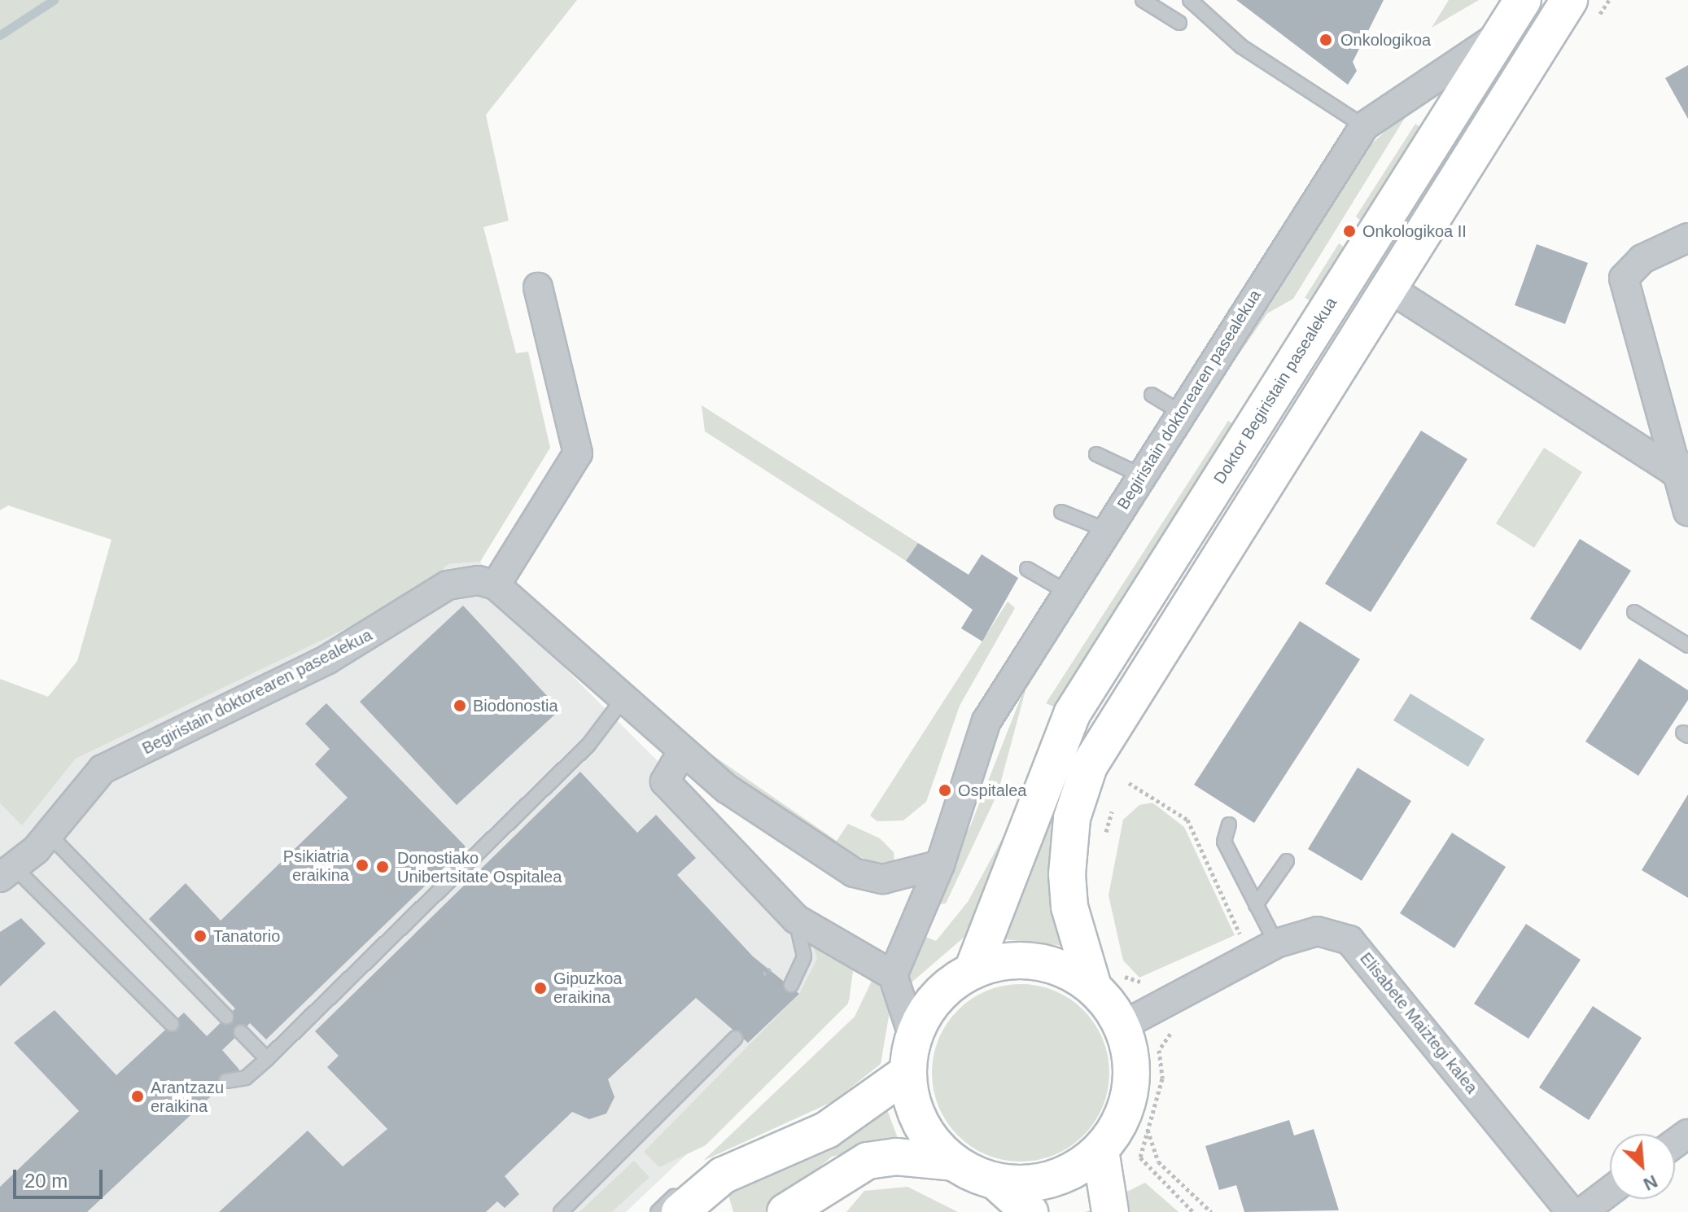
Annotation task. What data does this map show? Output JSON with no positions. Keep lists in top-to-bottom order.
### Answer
{
  "streets": {
    "main road": ["Doktor Begiristain pasealekua", "Begiristain doktorearen pasealekua"],
    "street": ["Elisabete Maiztegi kalea"]
  },
  "crossings": [
    ["Doktor Begiristain pasealekua", "Begiristain doktorearen pasealekua"],
    ["Doktor Begiristain pasealekua", "Elisabete Maiztegi kalea"]
  ],
  "places": [
    "Onkologikoa",
    "Onkologikoa II",
    "Biodonostia",
    "Ospitalea",
    "Psikiatria eraikina",
    "Donostiako Unibertsitate Ospitalea",
    "Tanatorio",
    "Gipuzkoa eraikina",
    "Arantzazu eraikina"
  ],
  "scale_bar": "20 m",
  "north": "bottom right"
}
